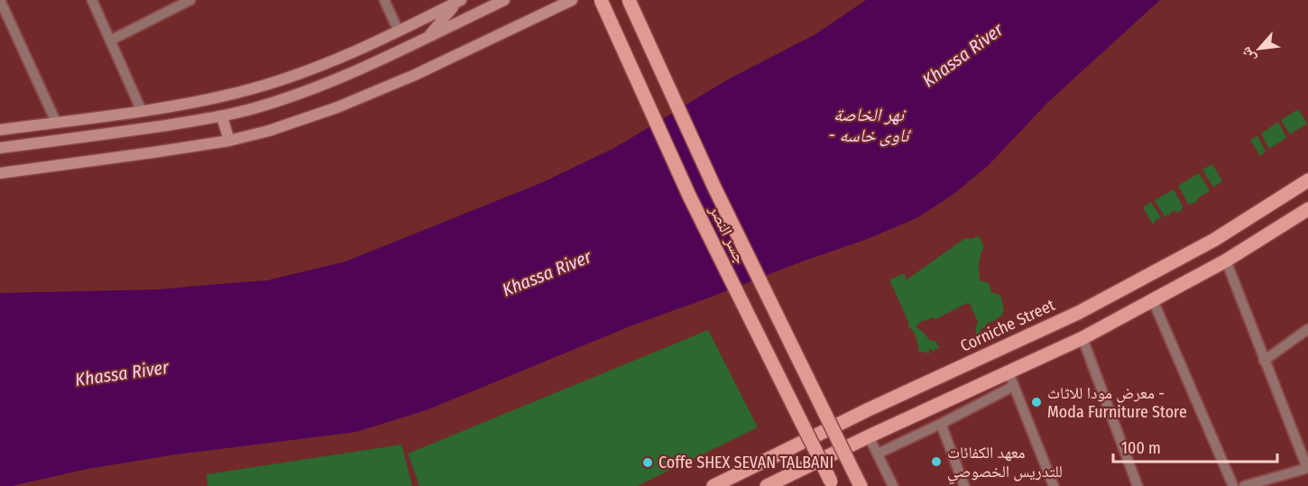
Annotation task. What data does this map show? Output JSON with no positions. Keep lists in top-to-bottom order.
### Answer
{
  "streets": {
    "main road": ["جسر النصر", "Corniche Street"]
  },
  "water": ["Khassa River", "نهر الخاصة - ئاوی خاسە"],
  "places": ["معرض مودا للاثاث - Moda Furniture Store", "معهد الكفائات للتدريس الخصوصي", "Coffe SHEX SEVAN TALBANI"],
  "scale_bar": "100 m",
  "north": "bottom left"
}
